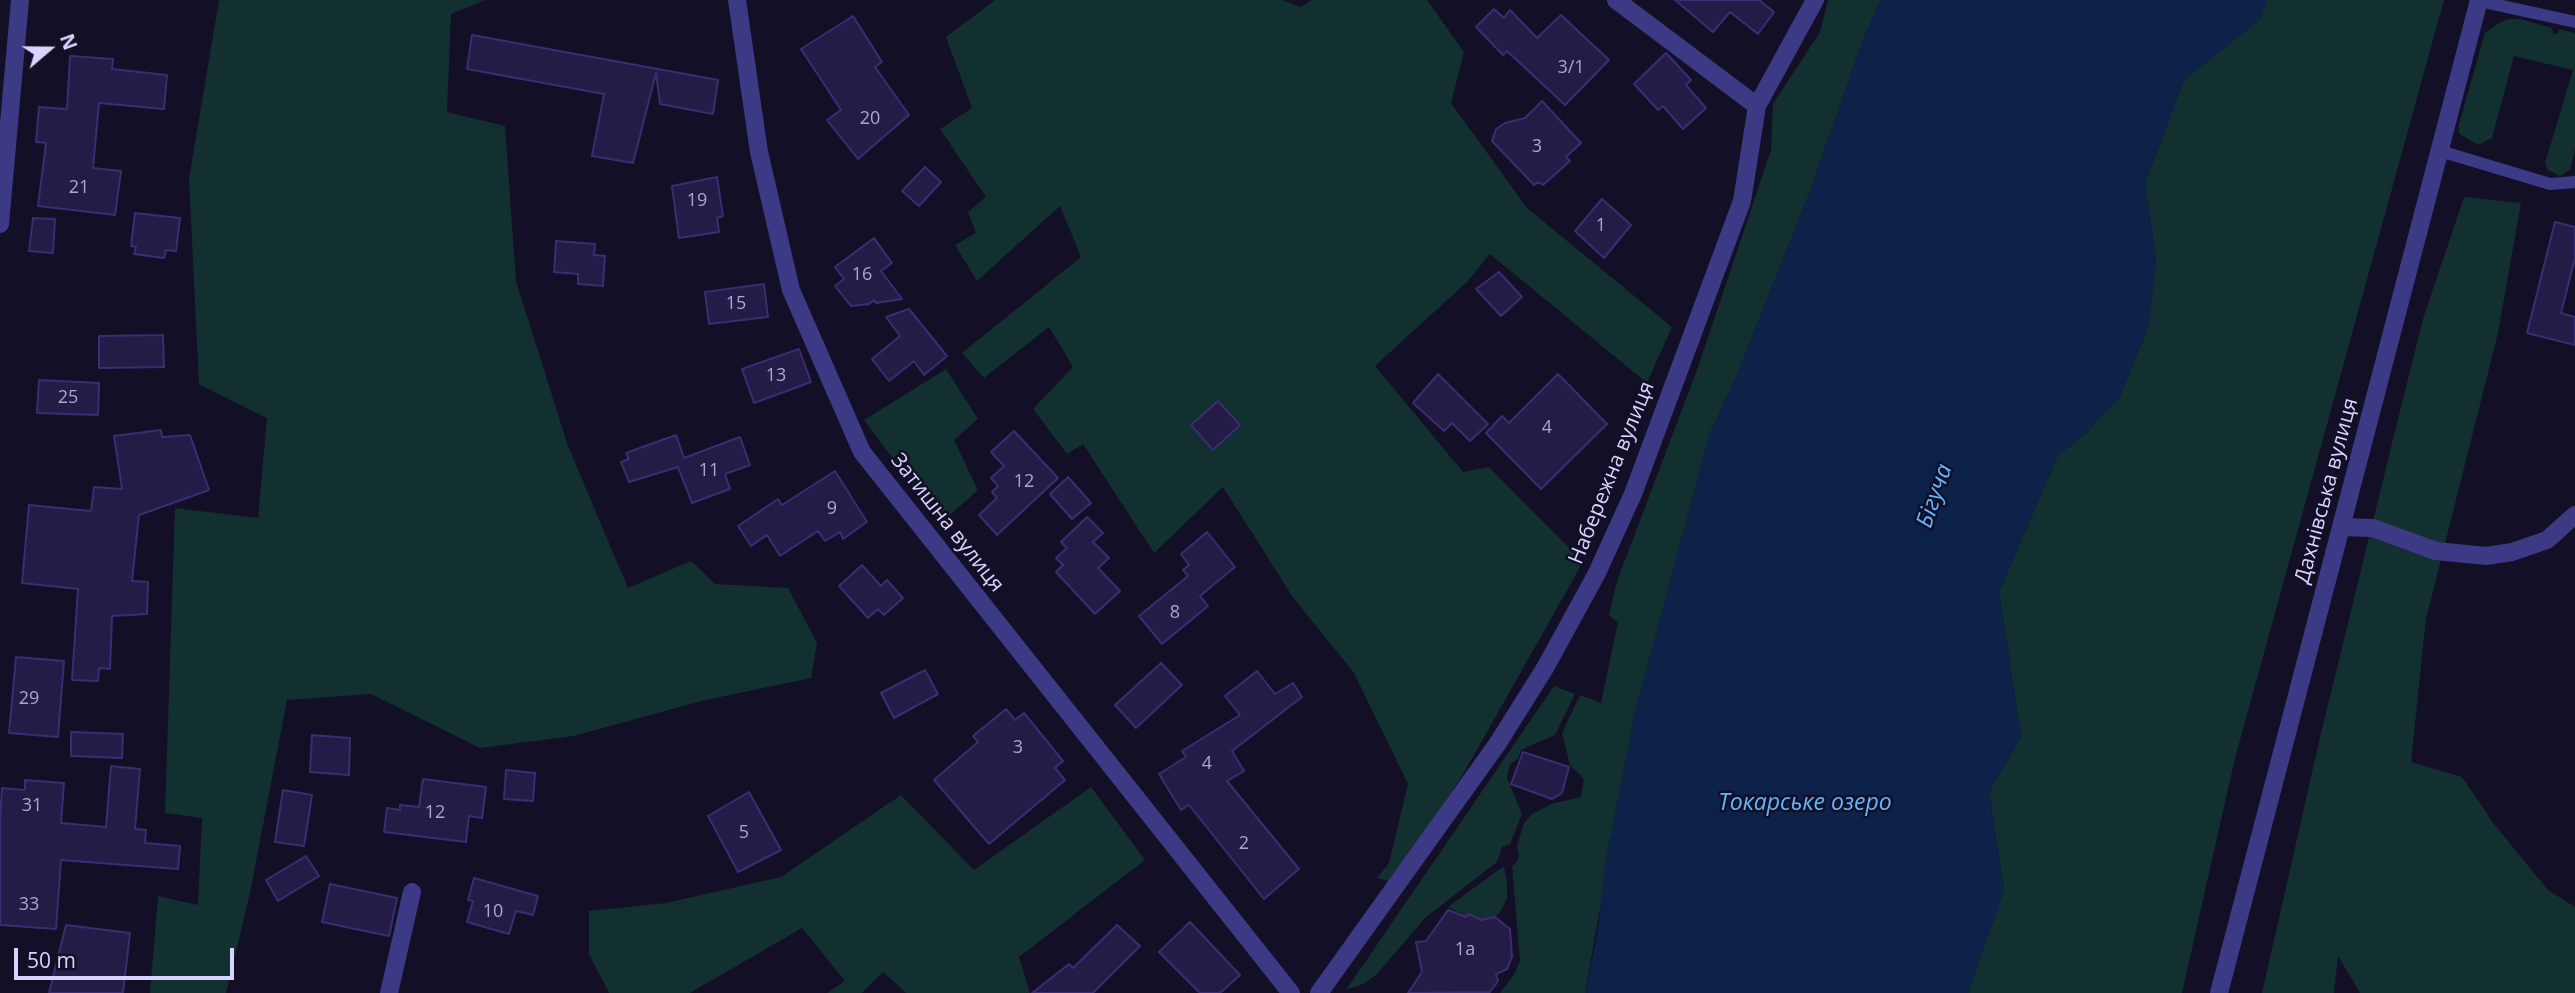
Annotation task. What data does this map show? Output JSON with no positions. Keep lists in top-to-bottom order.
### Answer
{
  "streets": {
    "street": ["Набережна вулиця", "Дахнівська вулиця", "Затишна вулиця"]
  },
  "water": ["Бігуча", "Токарське озеро"],
  "house_numbers": [
    "3/1",
    "20",
    "3",
    "21",
    "19",
    "1",
    "16",
    "15",
    "13",
    "25",
    "4",
    "11",
    "12",
    "9",
    "8",
    "29",
    "3",
    "4",
    "31",
    "12",
    "5",
    "2",
    "33",
    "10",
    "1а"
  ],
  "scale_bar": "50 m",
  "north": "right"
}
